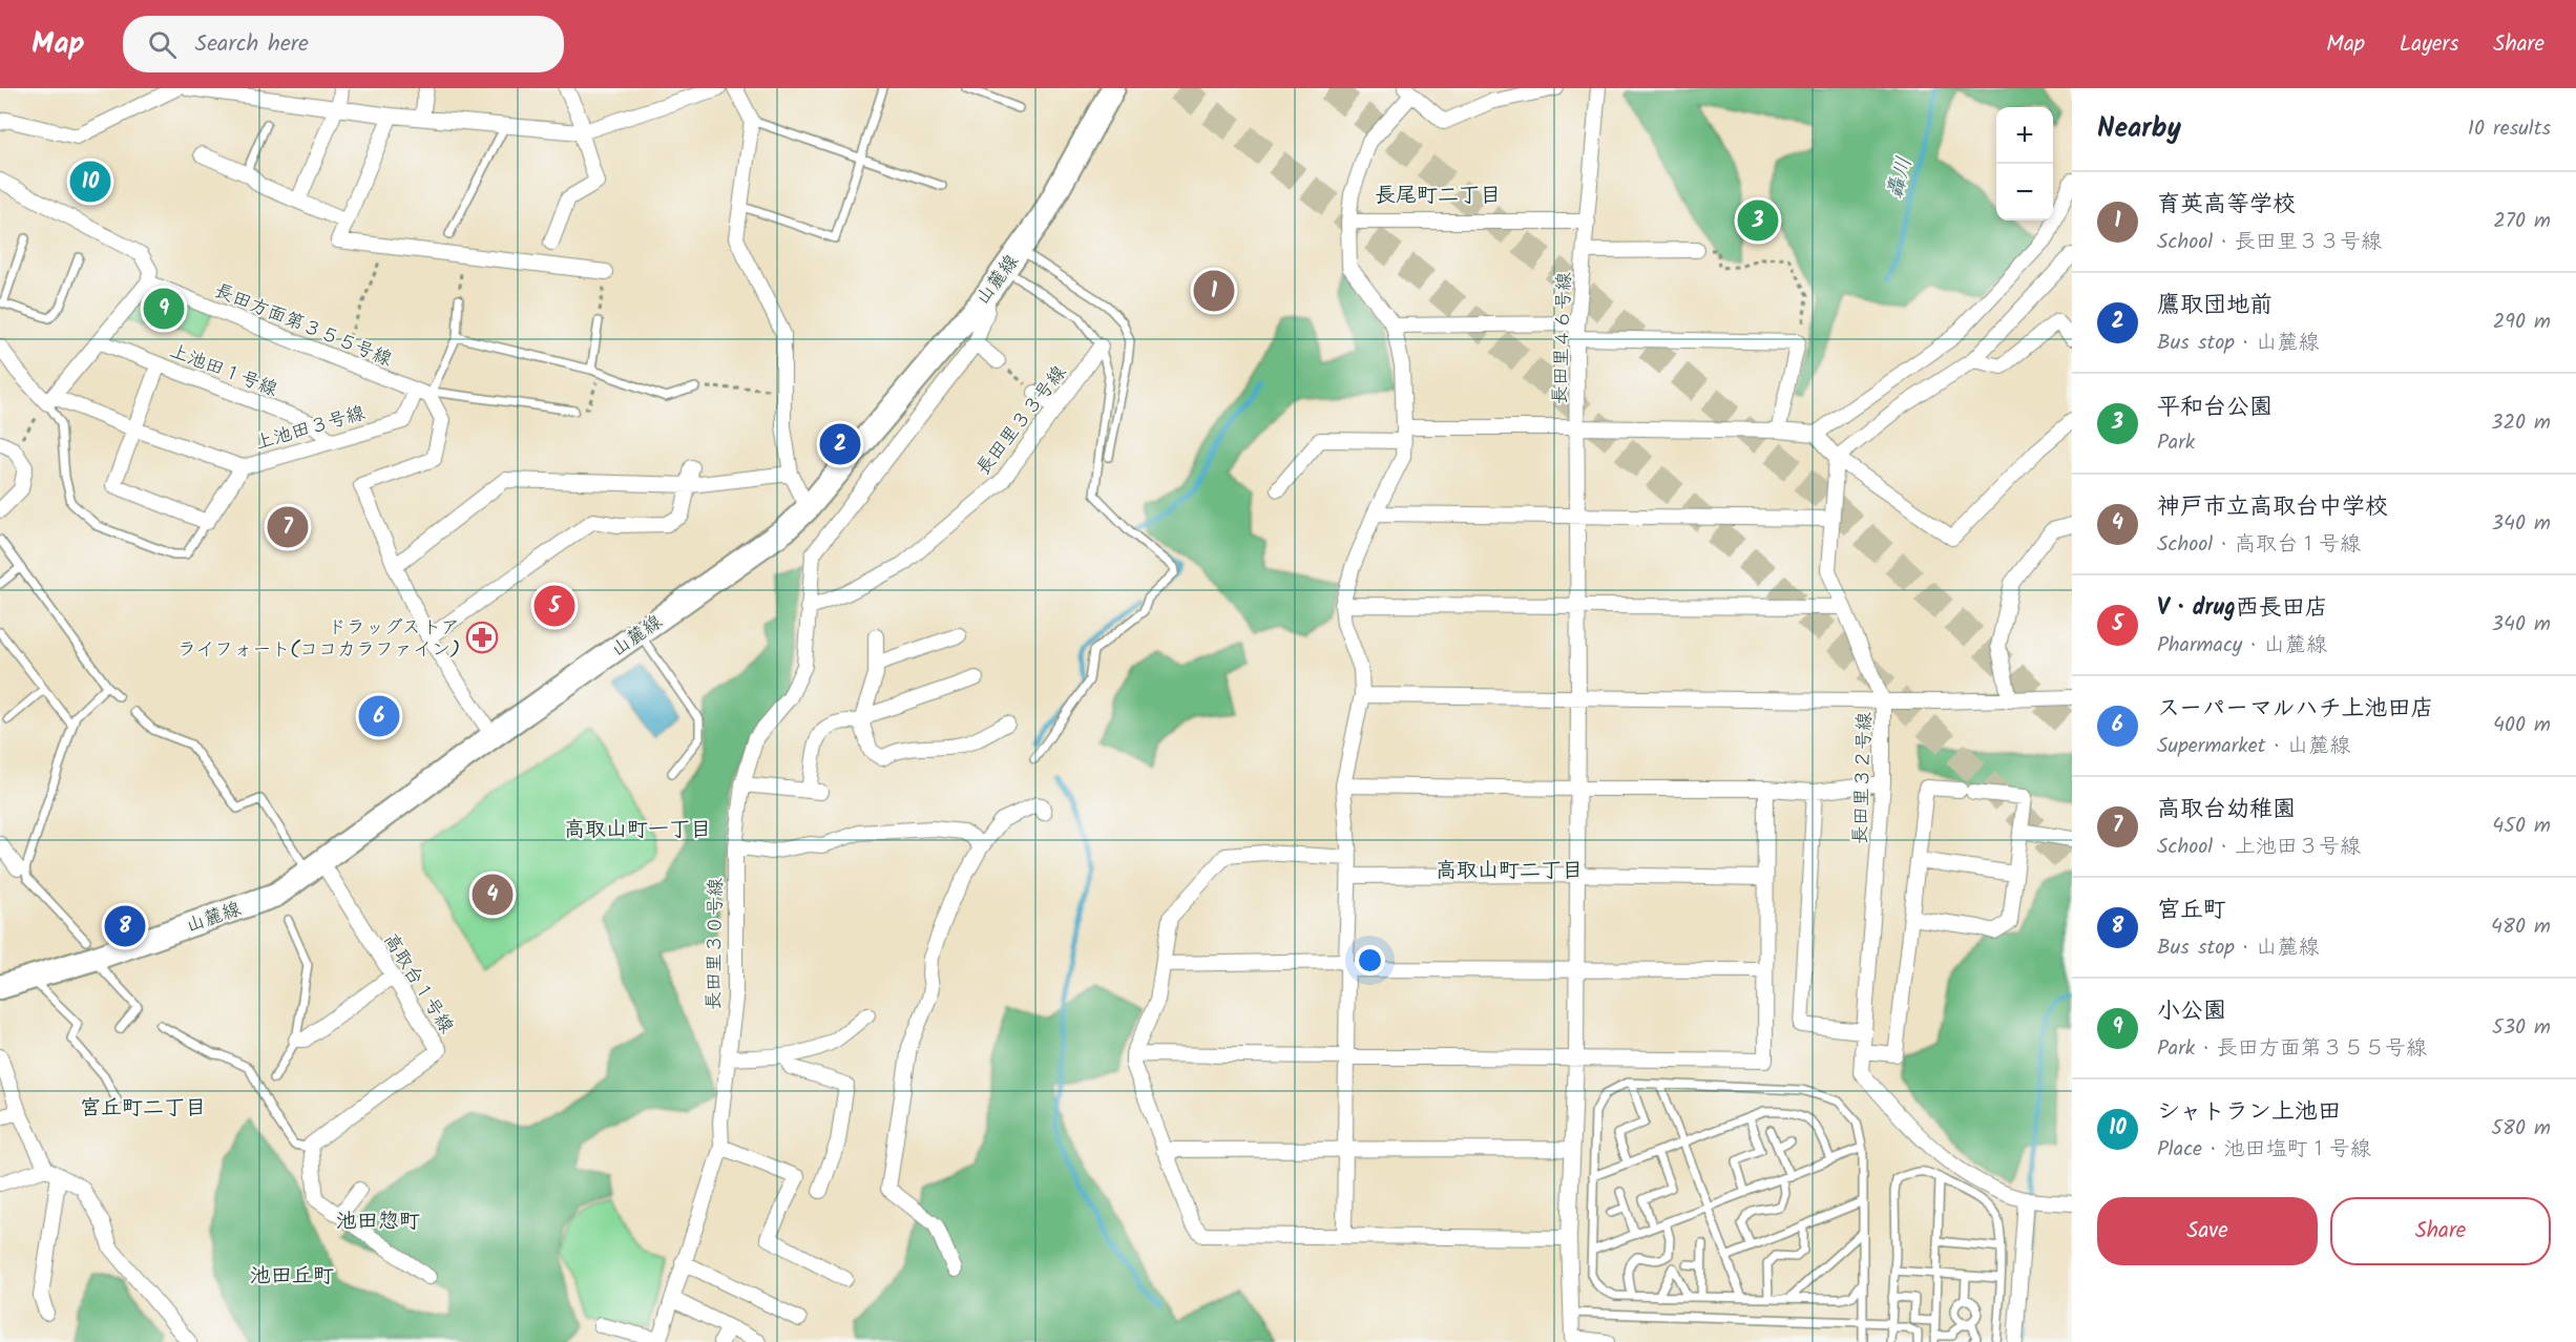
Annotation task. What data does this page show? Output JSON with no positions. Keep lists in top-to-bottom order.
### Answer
{
  "streets": {
    "main road": ["山麓線"],
    "street": [
      "長田方面第３５５号線",
      "長田里４６号線",
      "上池田１号線",
      "長田里３３号線",
      "上池田３号線",
      "長田里３２号線",
      "長田里３０号線",
      "高取台１号線"
    ]
  },
  "crossings": [
    ["山麓線", "高取台１号線"],
    ["長田方面第３５５号線", "上池田３号線"],
    ["上池田１号線", "上池田３号線"],
    ["長田里３３号線", "長田里３０号線"]
  ],
  "districts": [
    "長尾町二丁目",
    "高取山町一丁目",
    "高取山町二丁目",
    "宮丘町二丁目",
    "池田惣町",
    "池田丘町"
  ],
  "water": ["轟川"],
  "places": {
    "pharmacy": ["ドラッグストア ライフォート(ココカラファイン)"]
  },
  "page": {
    "header": "Map",
    "search": "Search here",
    "nav": ["Map", "Layers", "Share"],
    "heading": ["Nearby", "10 results"],
    "map_buttons": ["+", "−"],
    "pins": [
      "10",
      "3",
      "1",
      "9",
      "2",
      "7",
      "5",
      "6",
      "4",
      "8"
    ],
    "list": [
      {
        "mark": "1",
        "name": "育英高等学校",
        "note": "School · 長田里３３号線",
        "value": "270 m"
      },
      {
        "mark": "2",
        "name": "鷹取団地前",
        "note": "Bus stop · 山麓線",
        "value": "290 m"
      },
      {
        "mark": "3",
        "name": "平和台公園",
        "note": "Park",
        "value": "320 m"
      },
      {
        "mark": "4",
        "name": "神戸市立高取台中学校",
        "note": "School · 高取台１号線",
        "value": "340 m"
      },
      {
        "mark": "5",
        "name": "V・drug西長田店",
        "note": "Pharmacy · 山麓線",
        "value": "340 m"
      },
      {
        "mark": "6",
        "name": "スーパーマルハチ上池田店",
        "note": "Supermarket · 山麓線",
        "value": "400 m"
      },
      {
        "mark": "7",
        "name": "高取台幼稚園",
        "note": "School · 上池田３号線",
        "value": "450 m"
      },
      {
        "mark": "8",
        "name": "宮丘町",
        "note": "Bus stop · 山麓線",
        "value": "480 m"
      },
      {
        "mark": "9",
        "name": "小公園",
        "note": "Park · 長田方面第３５５号線",
        "value": "530 m"
      },
      {
        "mark": "10",
        "name": "シャトラン上池田",
        "note": "Place · 池田塩町１号線",
        "value": "580 m"
      }
    ],
    "buttons": ["Save", "Share"]
  }
}
